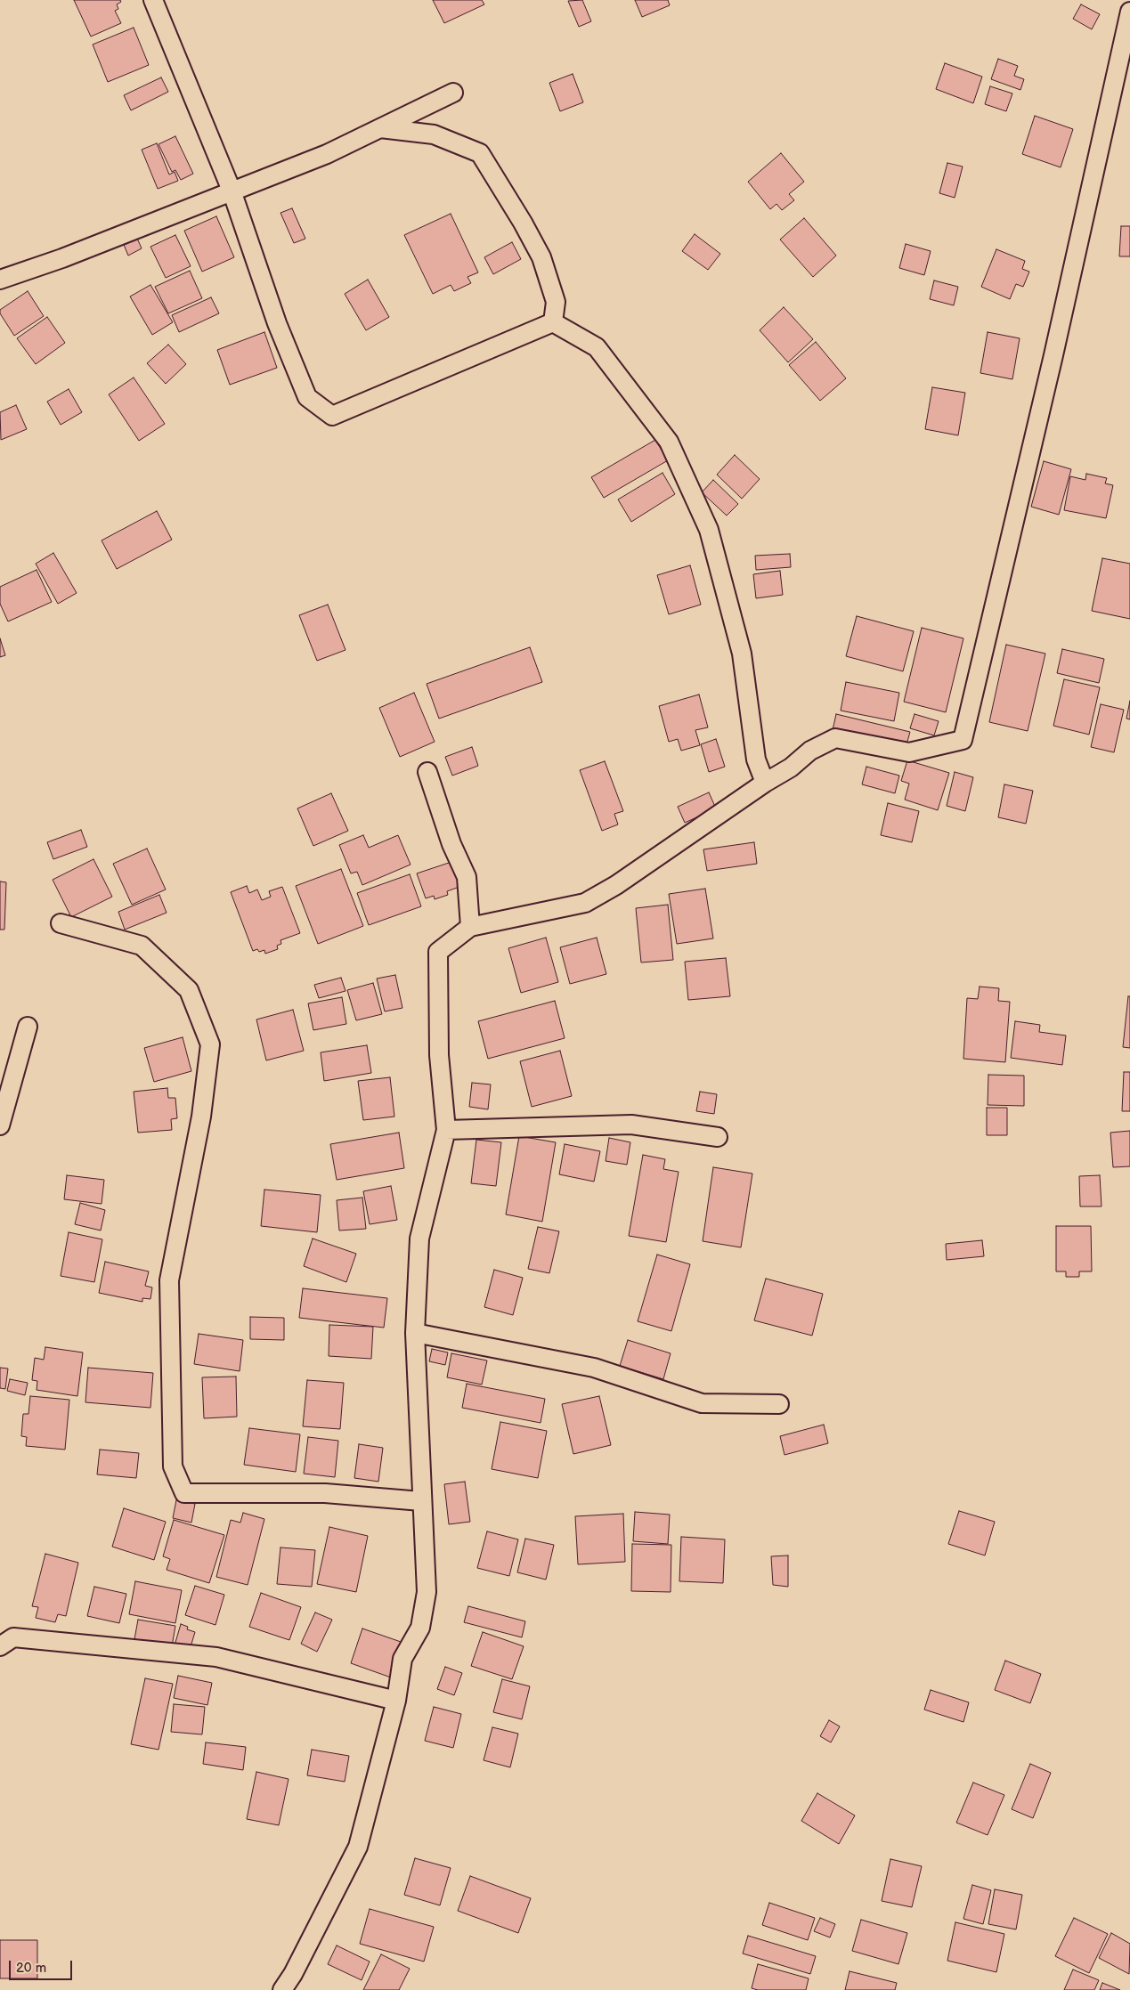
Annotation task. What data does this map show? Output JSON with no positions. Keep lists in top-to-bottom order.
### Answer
{
  "scale_bar": "20 m"
}
